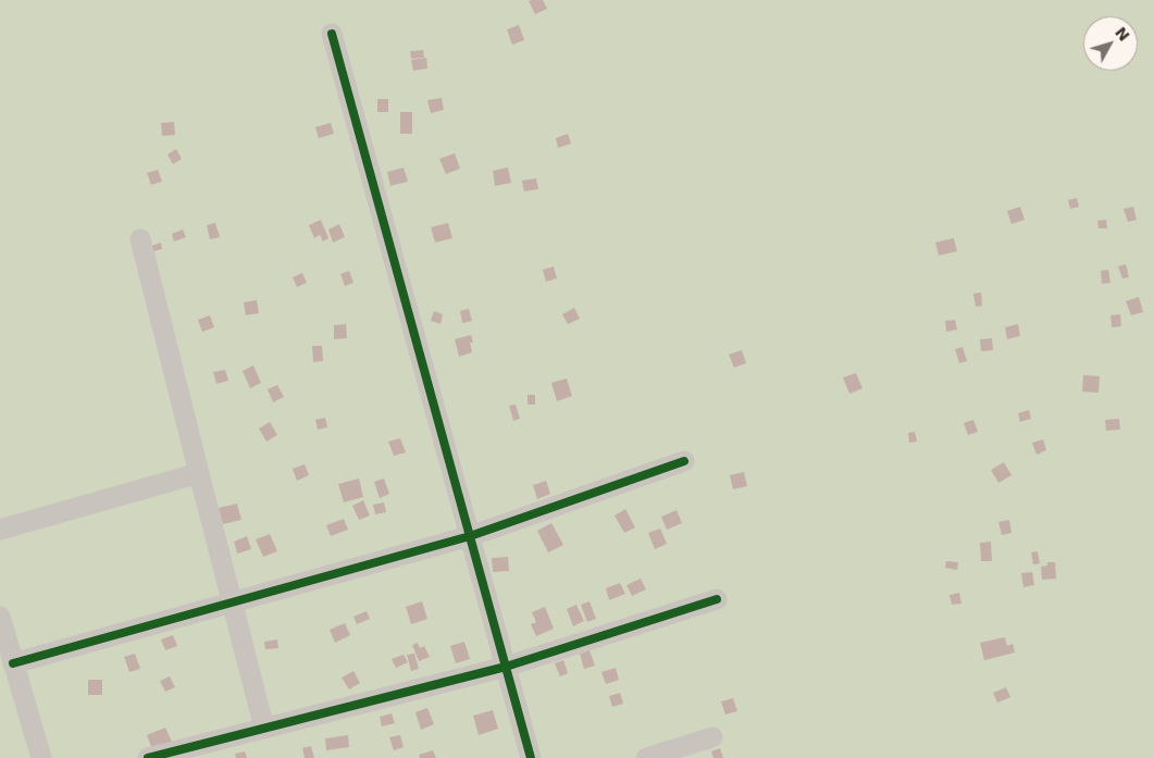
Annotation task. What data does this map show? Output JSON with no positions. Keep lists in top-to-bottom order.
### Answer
{
  "north": "top right"
}
